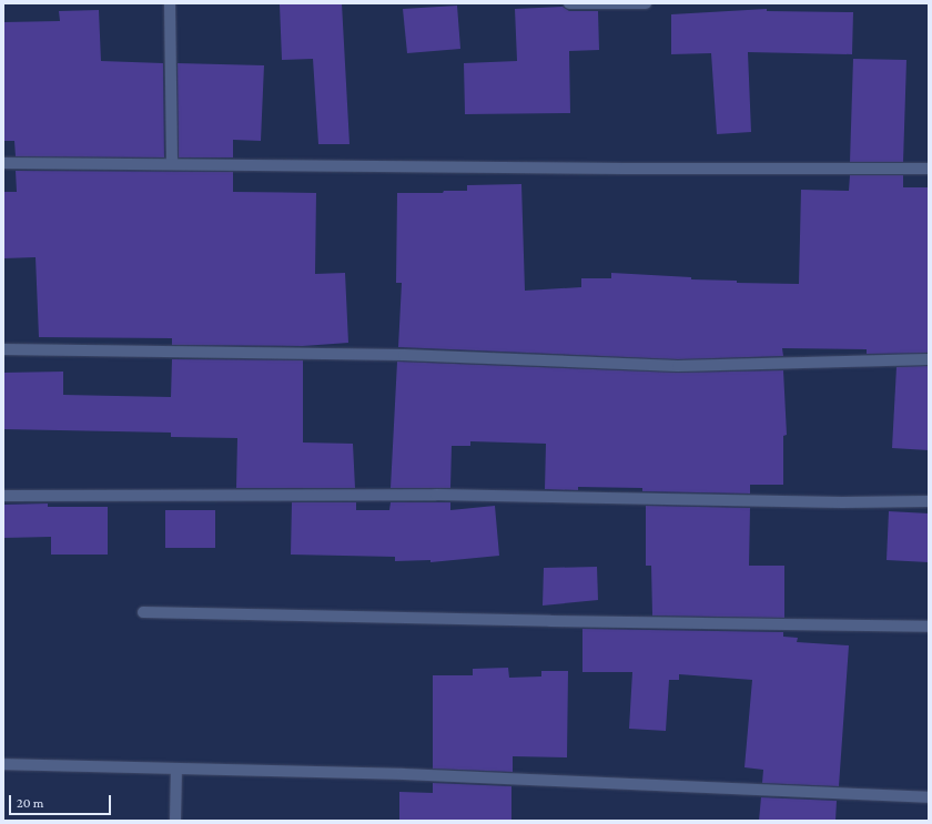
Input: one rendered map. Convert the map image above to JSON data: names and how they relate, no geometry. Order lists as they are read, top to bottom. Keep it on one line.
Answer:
{"scale_bar":"20 m"}
